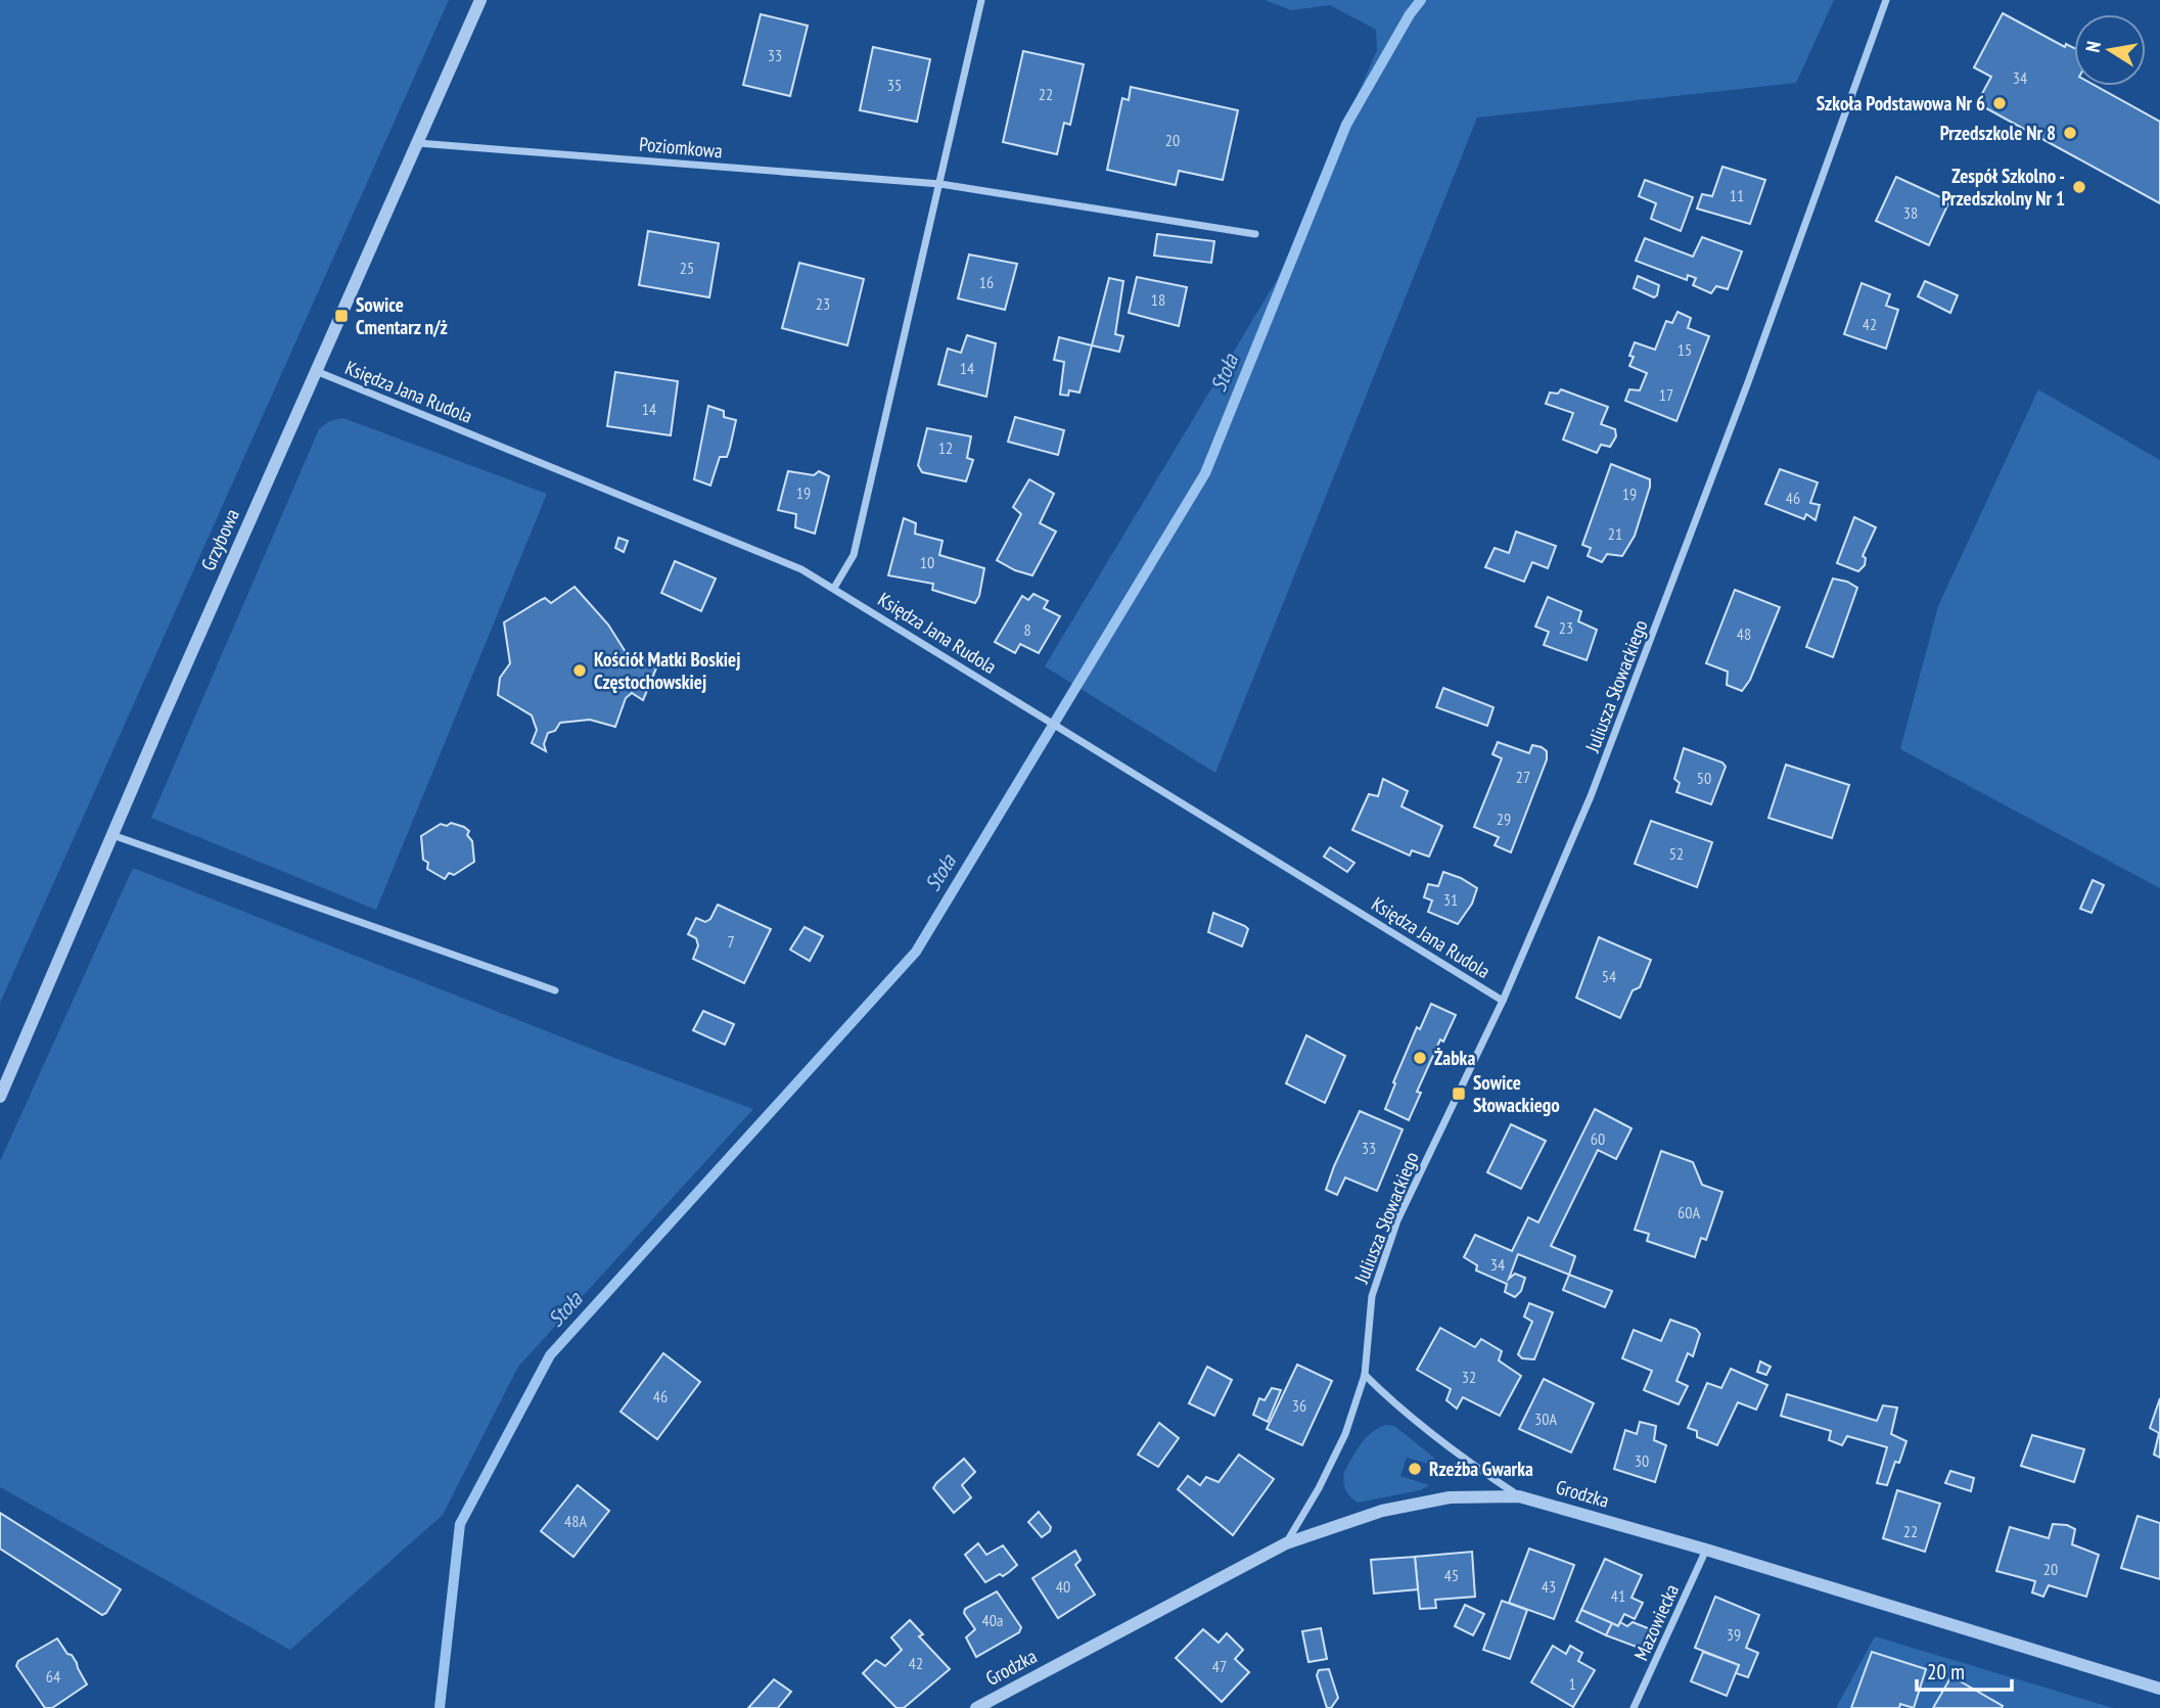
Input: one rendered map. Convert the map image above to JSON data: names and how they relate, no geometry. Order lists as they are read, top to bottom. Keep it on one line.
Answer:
{"streets":{"street":["Poziomkowa","Księdza Jana Rudola","Grzybowa","Juliusza Słowackiego","Grodzka","Mazowiecka"]},"crossings":[["Poziomkowa","Grzybowa"],["Księdza Jana Rudola","Grzybowa"],["Księdza Jana Rudola","Juliusza Słowackiego"],["Juliusza Słowackiego","Grodzka"],["Grodzka","Mazowiecka"]],"water":["Stoła"],"places":{"other":["Szkoła Podstawowa Nr 6","Przedszkole Nr 8","Zespół Szkolno - Przedszkolny Nr 1","Kościół Matki Boskiej Częstochowskiej","Żabka","Rzeźba Gwarka"],"transit":["Sowice Cmentarz n/ż","Sowice Słowackiego"]},"house_numbers":["33","34","35","22","20","11","38","25","16","18","23","42","15","14","17","14","12","19","19","46","21","10","23","8","48","27","50","29","52","31","7","54","60","33","60A","34","32","46","36","30A","30","48A","22","20","45","40","43","41","40a","39","42","47","64","1"],"scale_bar":"20 m","north":"left"}
